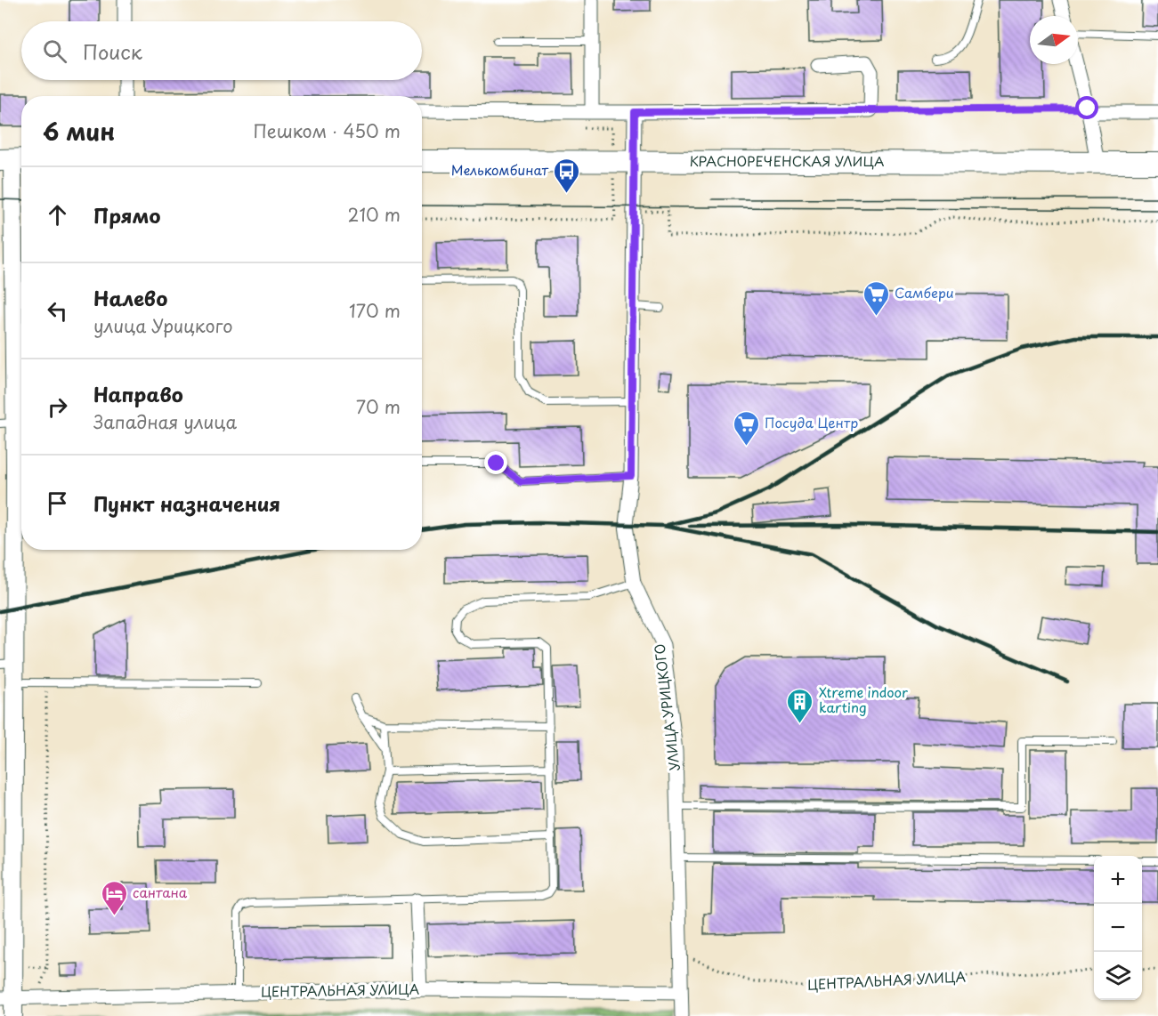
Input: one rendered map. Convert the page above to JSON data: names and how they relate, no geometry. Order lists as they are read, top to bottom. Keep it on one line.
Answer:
{"streets":{"main road":["КРАСНОРЕЧЕНСКАЯ УЛИЦА"],"street":["УЛИЦА УРИЦКОГО","ЦЕНТРАЛЬНАЯ УЛИЦА"]},"crossings":[["КРАСНОРЕЧЕНСКАЯ УЛИЦА","УЛИЦА УРИЦКОГО"],["УЛИЦА УРИЦКОГО","ЦЕНТРАЛЬНАЯ УЛИЦА"]],"places":{"bus stop":["Мелькомбинат"],"supermarket":["Самбери","Посуда Центр"],"building":["Xtreme indoor karting"],"hotel":["сантана"]},"north":"right","page":{"search":"Поиск","heading":["6 мин","Пешком · 450 m"],"list":[["Прямо","210 m"],["Налево","улица Урицкого","170 m"],["Направо","Западная улица","70 m"],"Пункт назначения"],"map_buttons":["+","−"]}}
